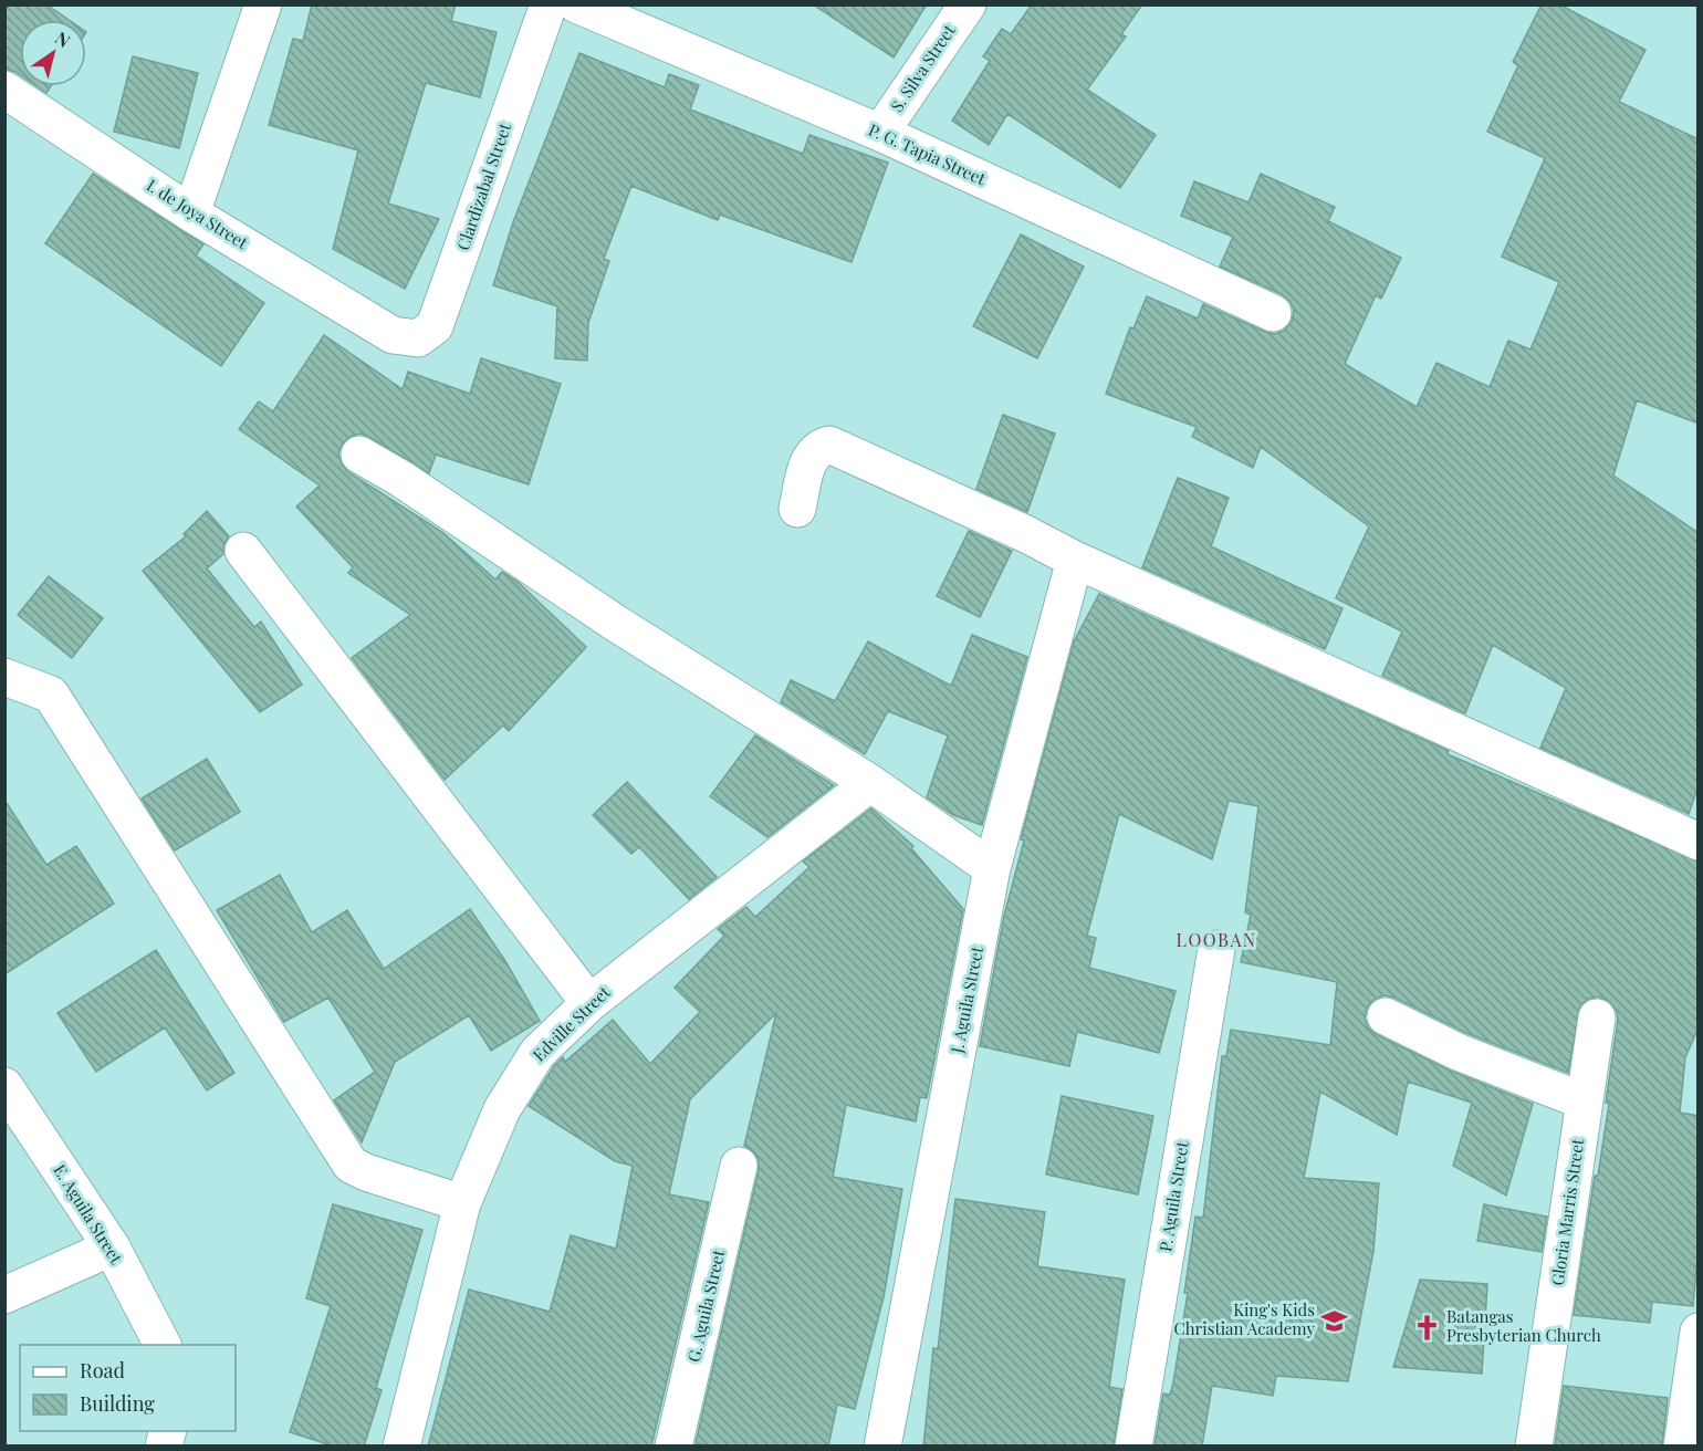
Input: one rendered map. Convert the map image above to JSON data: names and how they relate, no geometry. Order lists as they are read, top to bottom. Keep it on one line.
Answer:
{"streets":{"street":["S. Silva Street","P. G. Tapia Street","Clardizabal Street","I. de Joya Street","J. Aguila Street","Edville Street","P. Aguila Street","Gloria Marris Street","E. Aguila Street","G. Aguila Street"]},"crossings":[["S. Silva Street","P. G. Tapia Street"],["Clardizabal Street","I. de Joya Street"]],"districts":["LOOBAN"],"places":{"school or university":["King's Kids Christian Academy"],"church":["Batangas Presbyterian Church"]},"legend":["Road","Building"],"north":"top right"}
